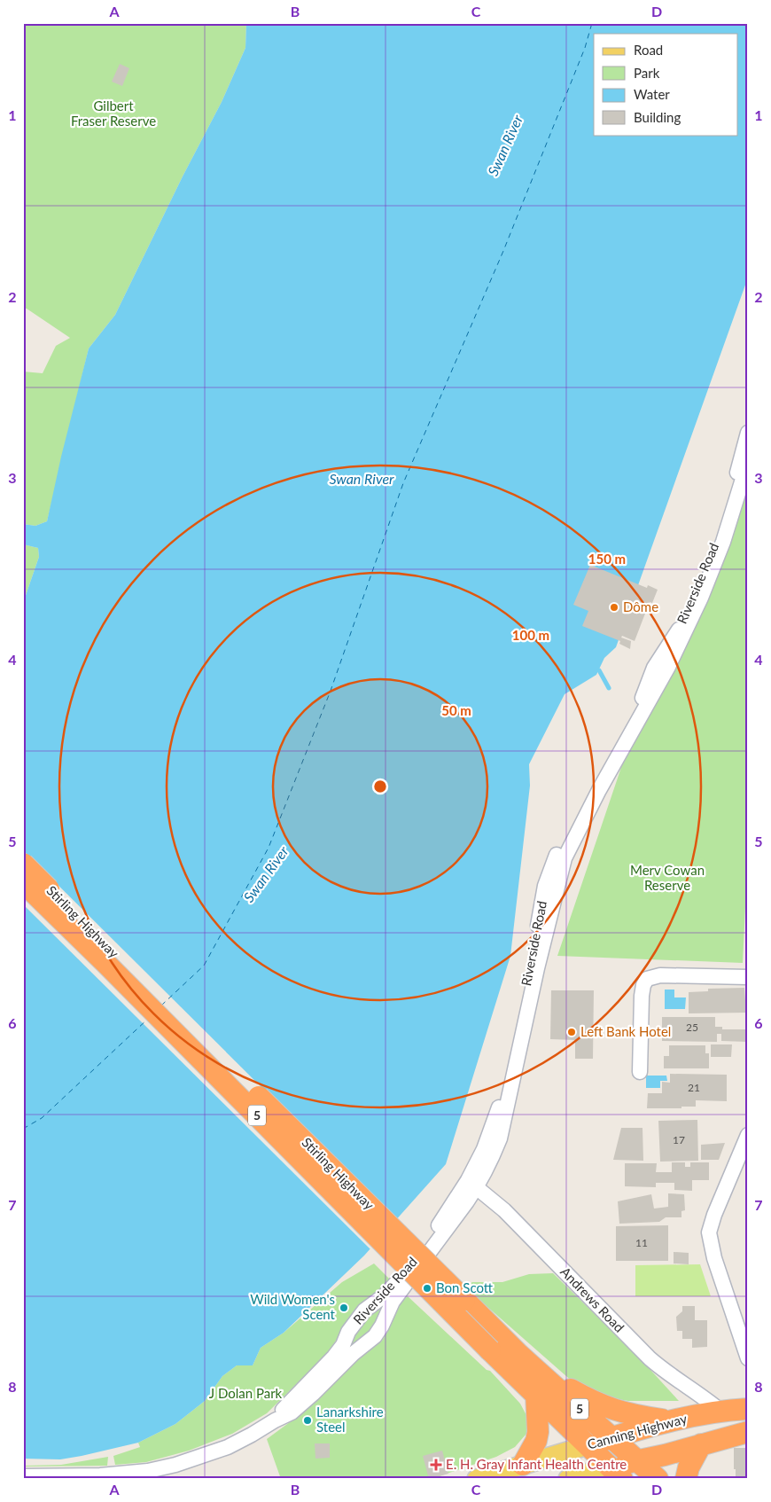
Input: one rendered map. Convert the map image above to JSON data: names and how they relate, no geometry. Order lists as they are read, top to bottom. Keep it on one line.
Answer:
{"streets":{"highway":["Stirling Highway","5","Canning Highway"],"street":["Riverside Road","Andrews Road"]},"crossings":[["Riverside Road","Andrews Road"],["Stirling Highway","Canning Highway"],["Andrews Road","Canning Highway"]],"water":["Swan River"],"parks":["Gilbert Fraser Reserve","Merv Cowan Reserve","J Dolan Park"],"places":{"other":["Dôme","Left Bank Hotel","Bon Scott","Wild Women's Scent","Lanarkshire Steel"],"health":["E. H. Gray Infant Health Centre"]},"house_numbers":["25","21","17","11"],"legend":["Road","Park","Water","Building"],"grid":{"columns":["A","B","C","D"],"rows":["1","2","3","4","5","6","7","8"]},"rings":["150 m","100 m","50 m"]}
